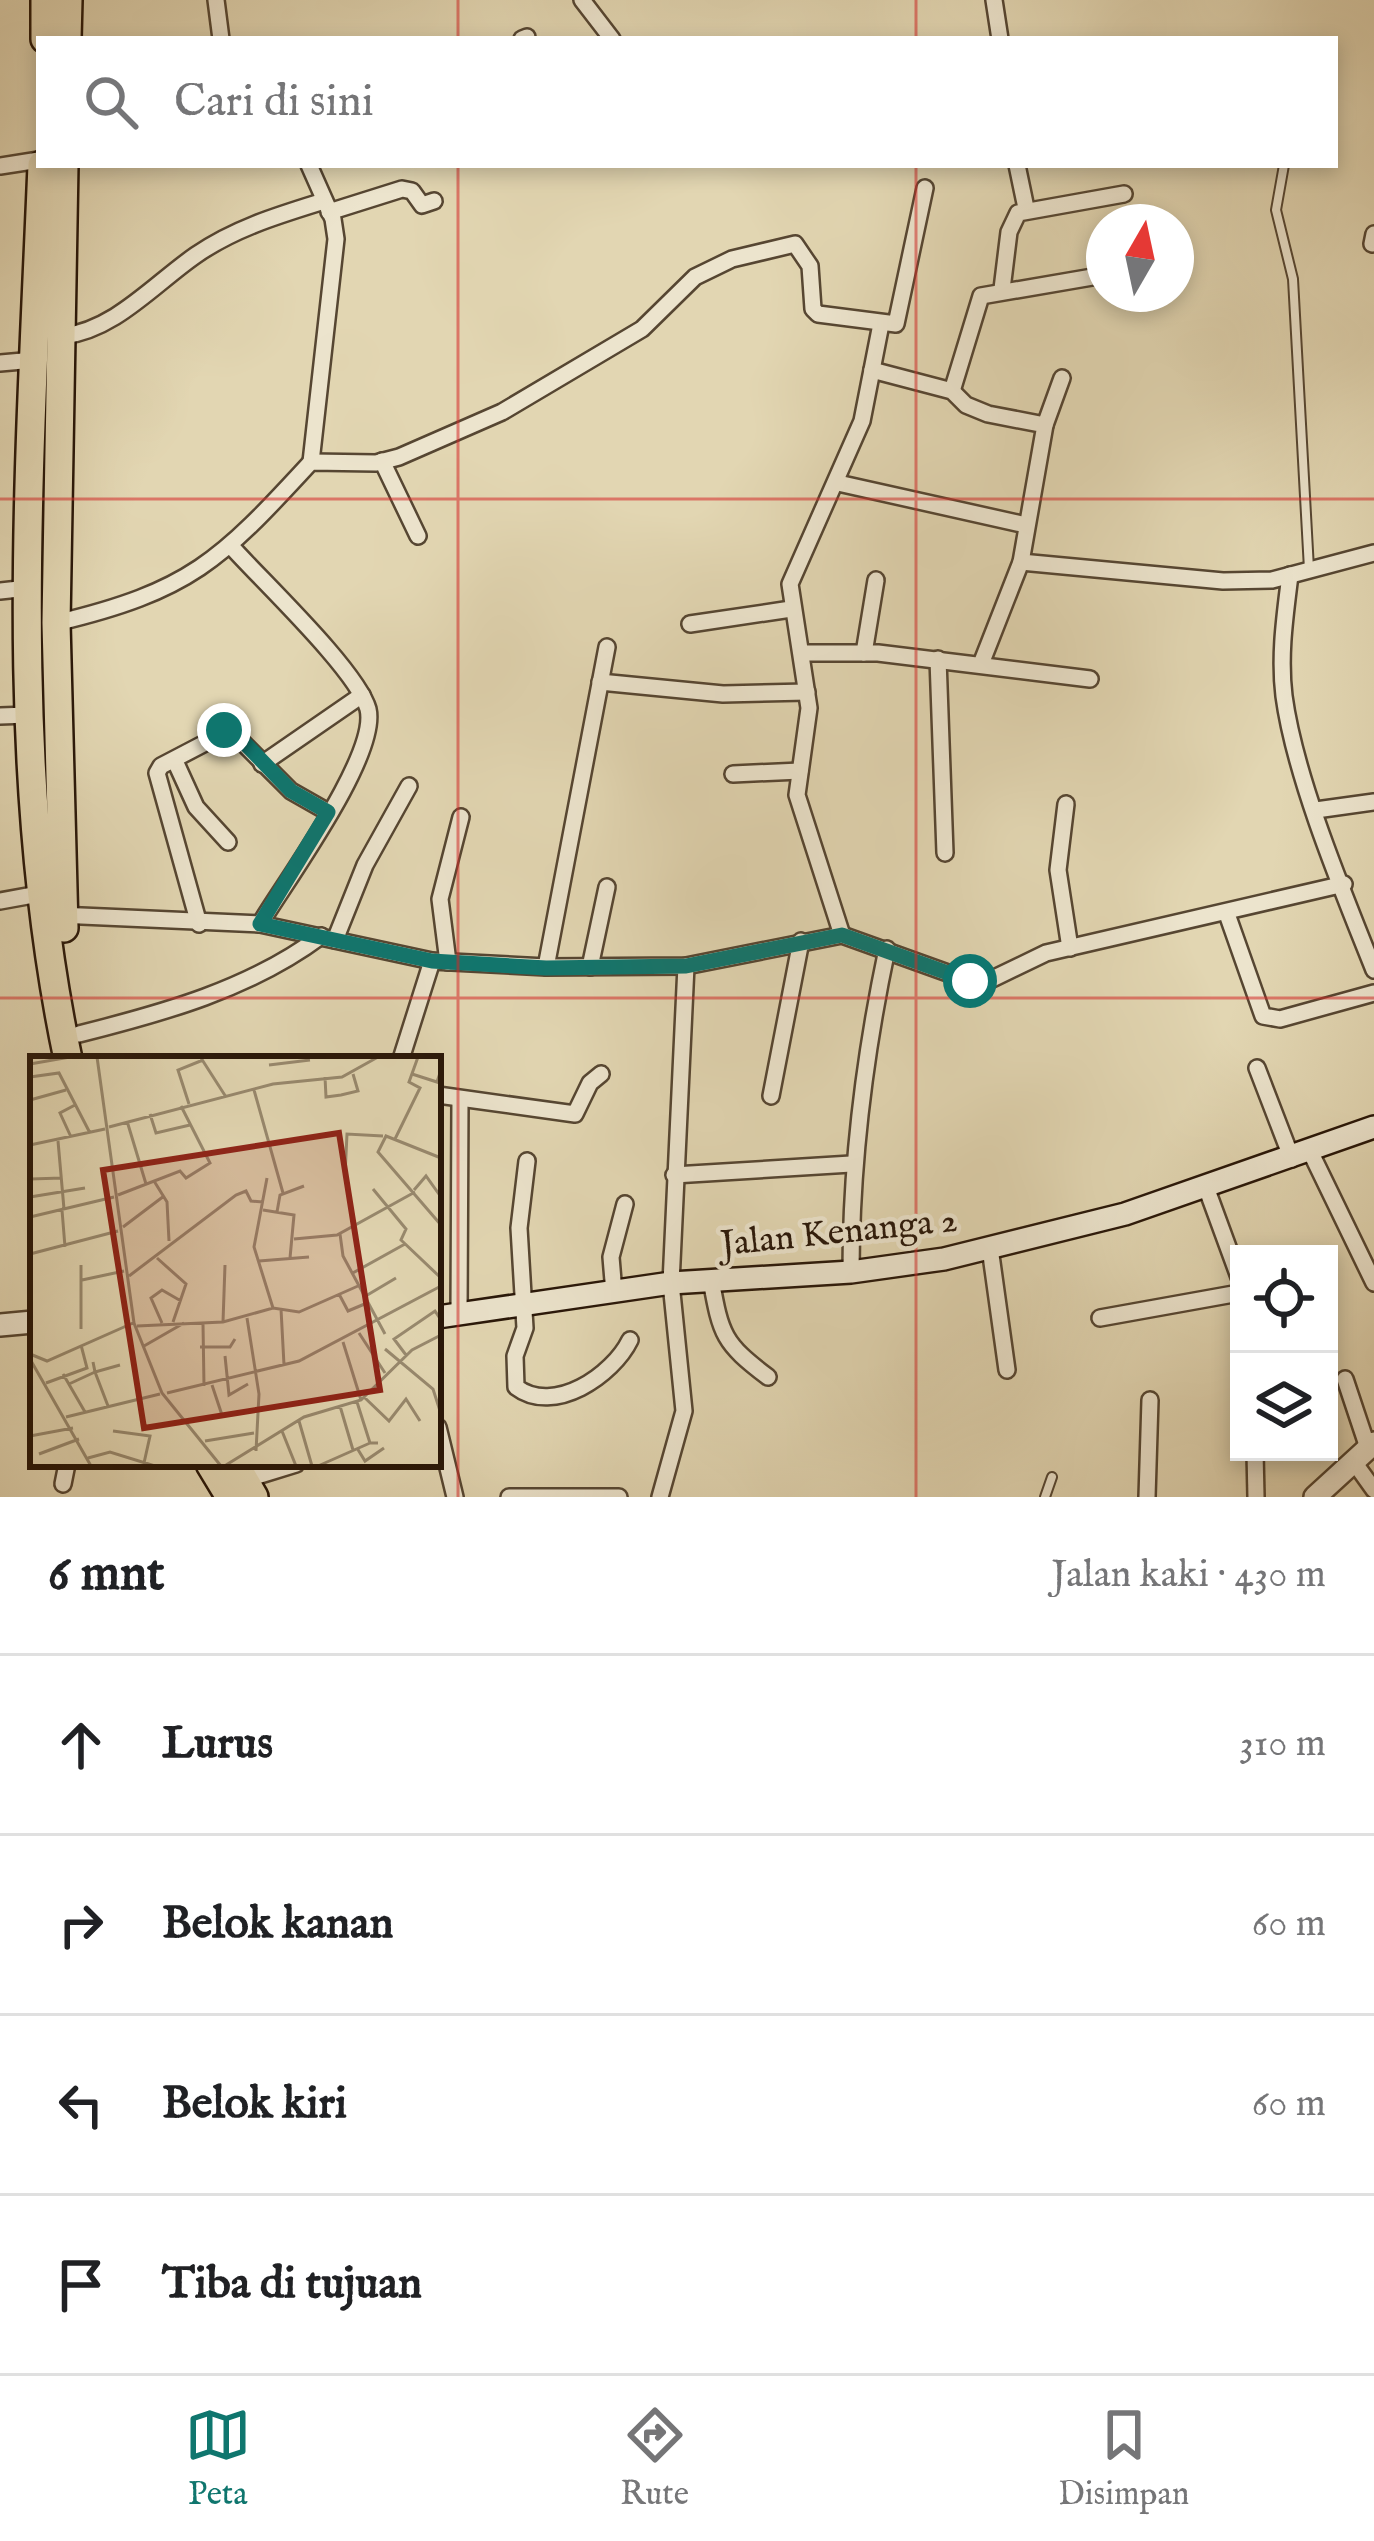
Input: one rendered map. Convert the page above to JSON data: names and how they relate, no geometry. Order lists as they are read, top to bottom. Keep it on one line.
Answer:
{"streets":{"main road":["Jalan Kenanga 2"]},"north":"top","page":{"search":"Cari di sini","heading":["6 mnt","Jalan kaki · 430 m"],"list":[["Lurus","310 m"],["Belok kanan","60 m"],["Belok kiri","60 m"],"Tiba di tujuan"],"nav":["Peta","Rute","Disimpan"]}}
